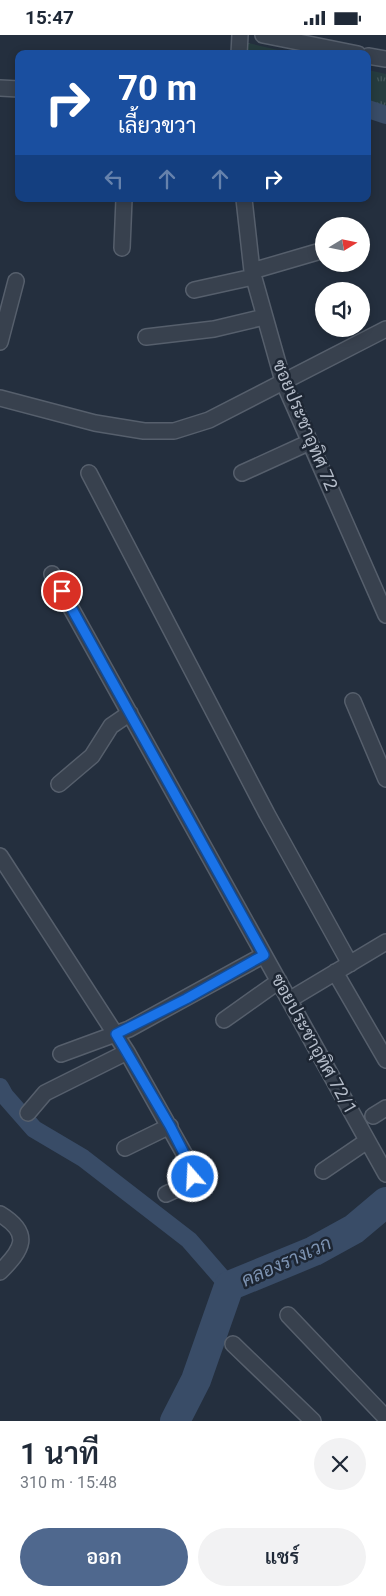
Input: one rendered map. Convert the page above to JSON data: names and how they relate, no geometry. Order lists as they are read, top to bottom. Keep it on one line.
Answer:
{"streets":{"street":["ซอยประชาอุทิศ 72","ซอยประชาอุทิศ 72/1"]},"water":["คลองรางเวก"],"north":"right","page":{"status":"15:47","turn":["70 m","เลี้ยวขวา"],"heading":["1 นาที","310 m · 15:48"],"buttons":["ออก","แชร์"]}}
